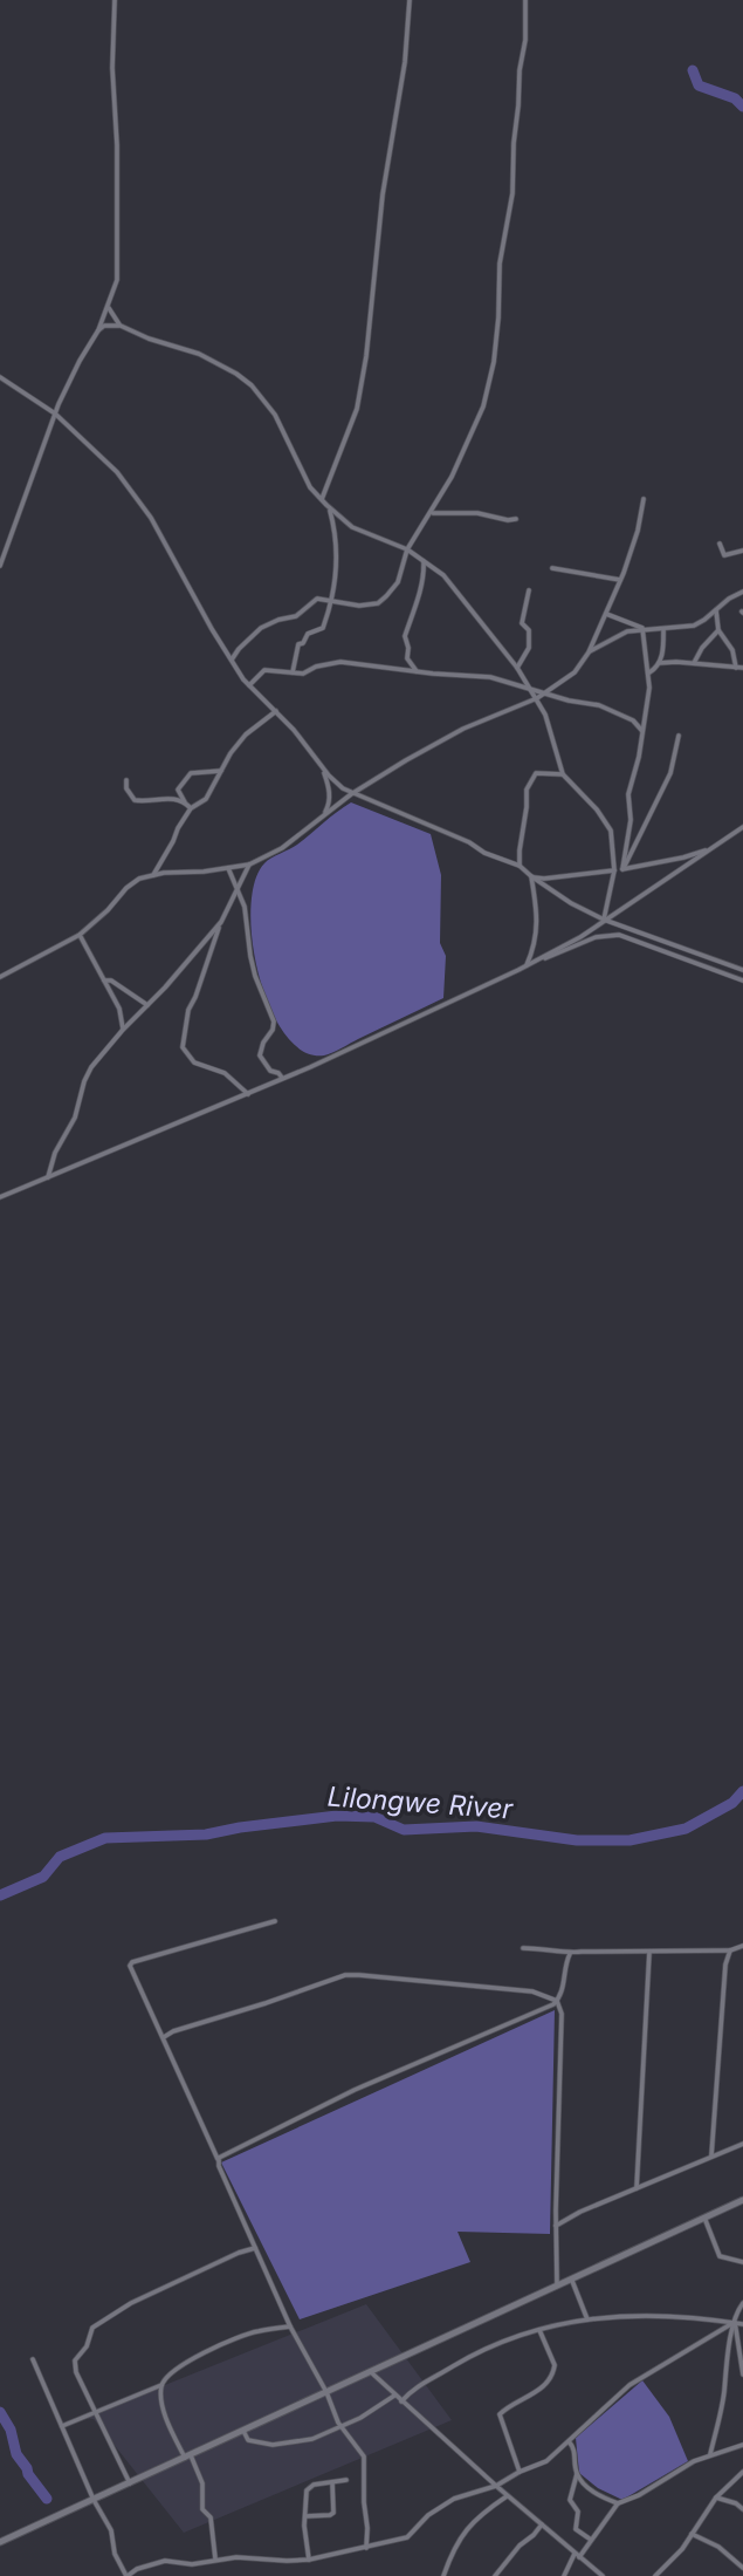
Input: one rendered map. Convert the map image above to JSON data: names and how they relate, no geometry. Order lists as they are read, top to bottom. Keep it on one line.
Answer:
{"water":["Lilongwe River"]}
